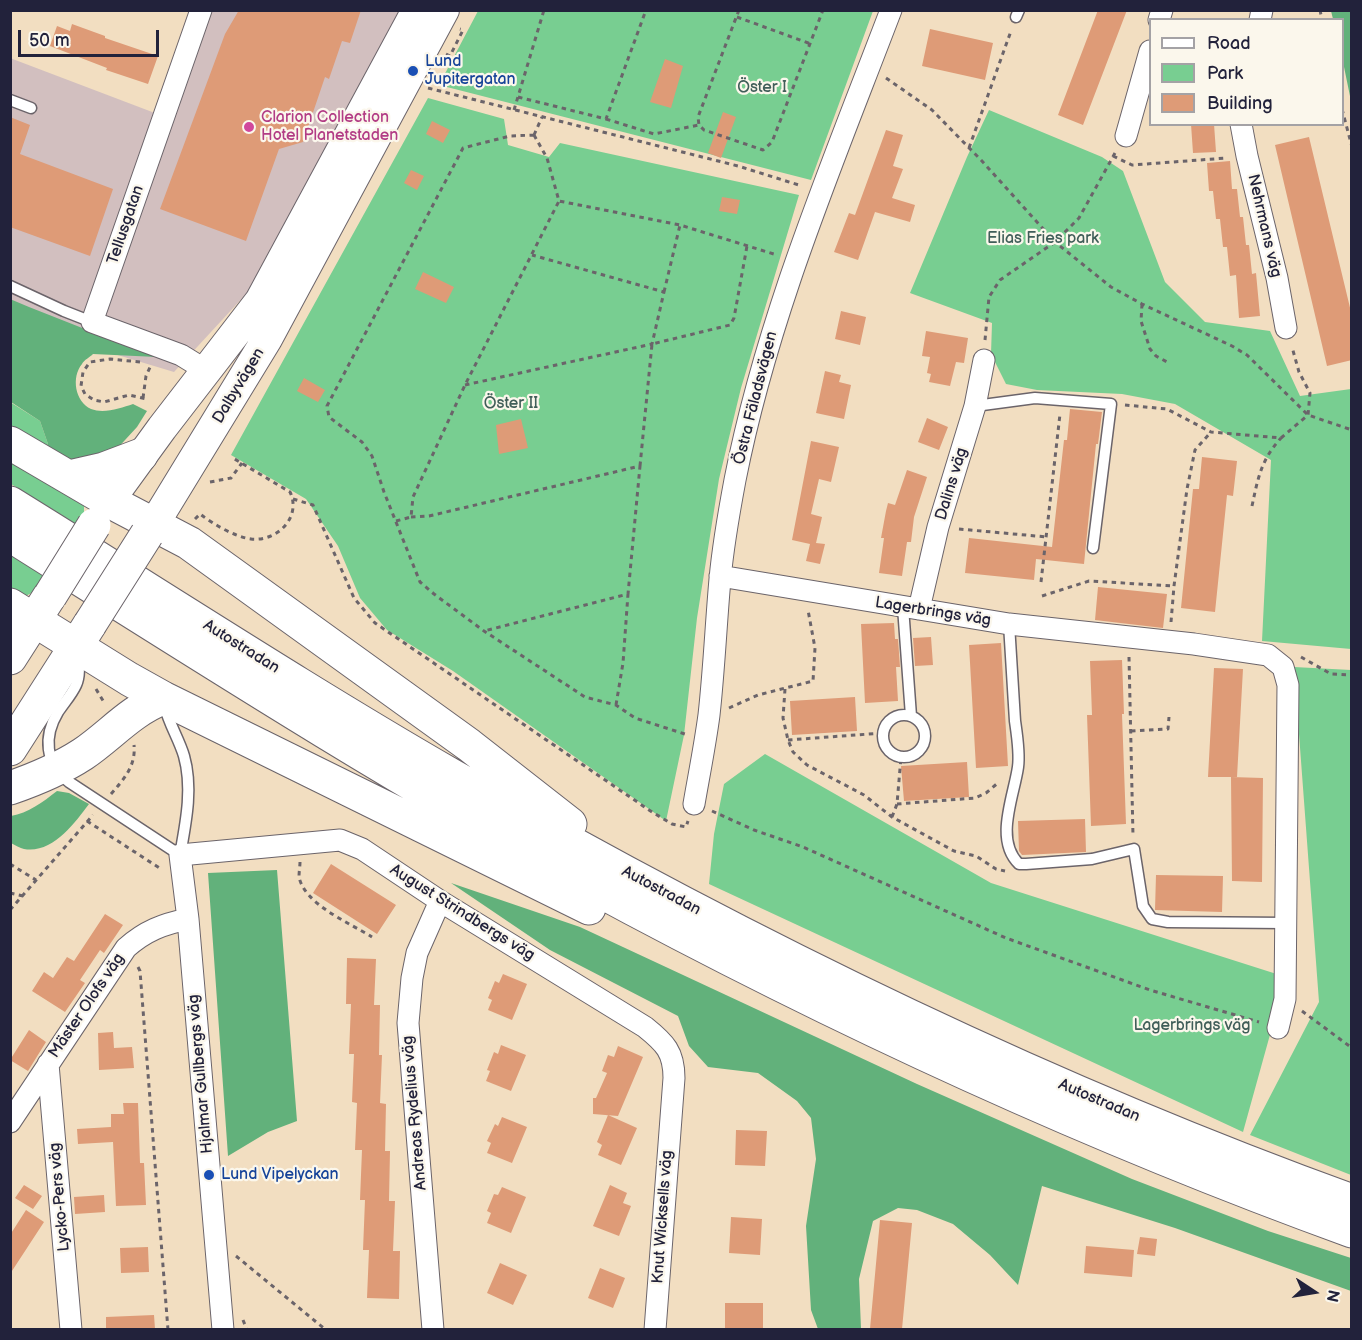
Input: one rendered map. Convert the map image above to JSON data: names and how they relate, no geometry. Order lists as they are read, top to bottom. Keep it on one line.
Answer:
{"streets":{"main road":["Dalbyvägen","Autostradan"],"street":["Tellusgatan","Nehrmans väg","Östra Fäladsvägen","Dalins väg","Lagerbrings väg","August Strindbergs väg","Mäster Olofs väg","Hjalmar Gullbergs väg","Andreas Rydelius väg","Lycko-Pers väg","Knut Wicksells väg"]},"crossings":[["Östra Fäladsvägen","Lagerbrings väg"],["Dalins väg","Lagerbrings väg"],["August Strindbergs väg","Hjalmar Gullbergs väg"],["August Strindbergs väg","Andreas Rydelius väg"],["August Strindbergs väg","Knut Wicksells väg"],["Mäster Olofs väg","Hjalmar Gullbergs väg"],["Mäster Olofs väg","Lycko-Pers väg"]],"parks":["Öster I","Elias Fries park","Öster II","Lagerbrings väg"],"places":["Lund Jupitergatan","Clarion Collection Hotel Planetstaden","Lund Vipelyckan"],"legend":["Road","Park","Building"],"scale_bar":"50 m","north":"right"}
